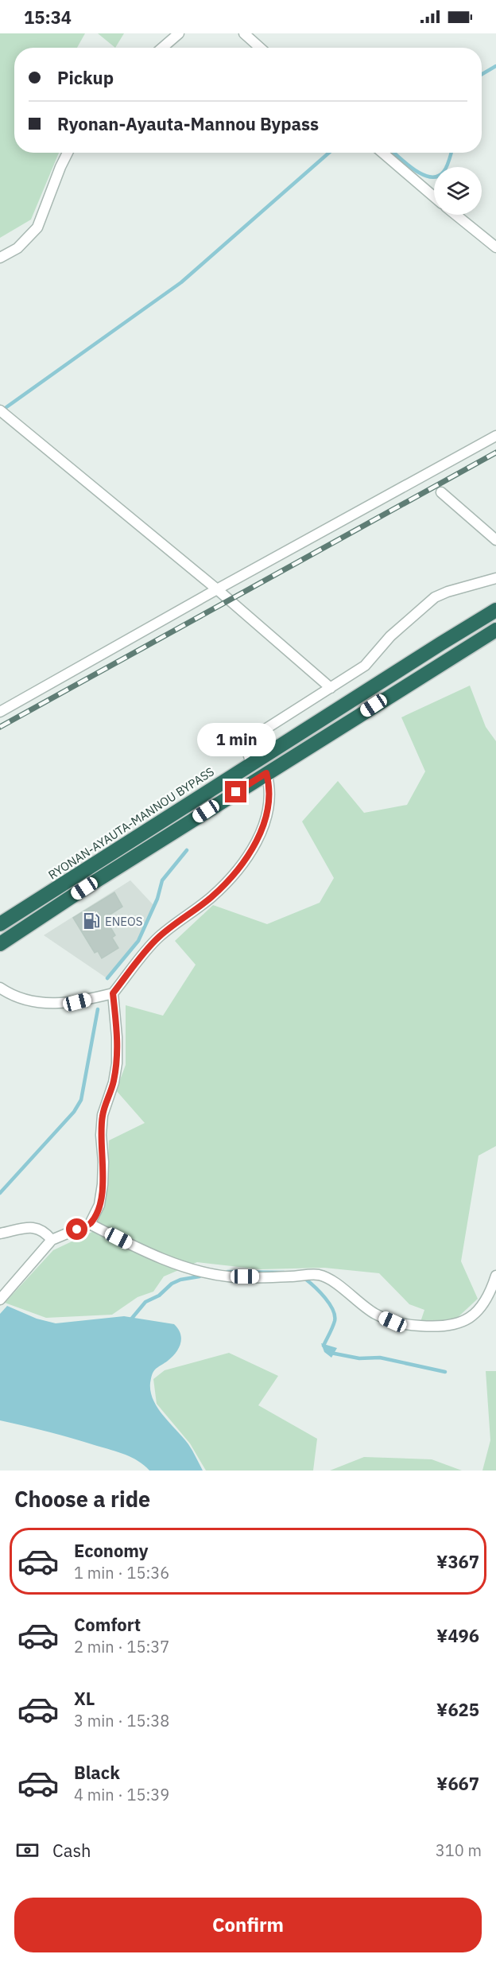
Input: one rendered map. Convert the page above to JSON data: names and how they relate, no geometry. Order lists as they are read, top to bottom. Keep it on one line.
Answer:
{"streets":{"highway":["RYONAN-AYAUTA-MANNOU BYPASS"]},"places":{"fuel station":["ENEOS"]},"page":{"status":"15:34","banner":["Pickup","Ryonan-Ayauta-Mannou Bypass"],"bubble":"1 min","heading":"Choose a ride","list":[{"name":"Economy","note":"1 min · 15:36","value":"¥367"},{"name":"Comfort","note":"2 min · 15:37","value":"¥496"},{"name":"XL","note":"3 min · 15:38","value":"¥625"},{"name":"Black","note":"4 min · 15:39","value":"¥667"}],"pay":["Cash","310 m"],"buttons":"Confirm"}}
